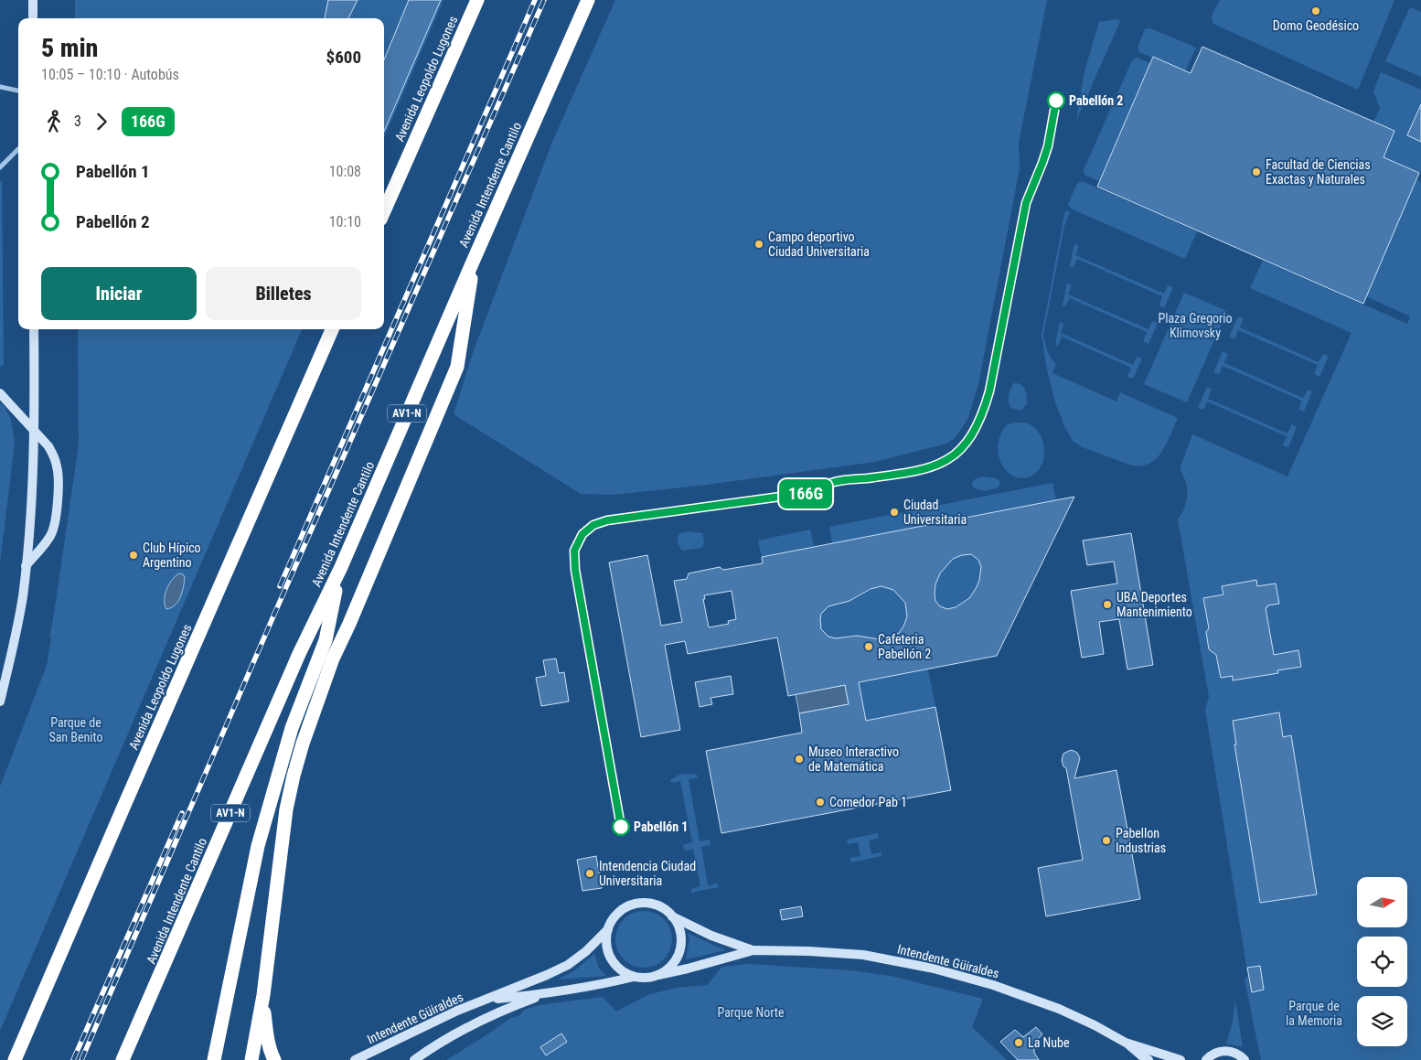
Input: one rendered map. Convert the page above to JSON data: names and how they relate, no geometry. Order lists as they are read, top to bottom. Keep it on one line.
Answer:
{"streets":{"highway":["Avenida Leopoldo Lugones","Avenida Intendente Cantilo","AV1-N"],"main road":["Intendente Güiraldes"]},"parks":["Plaza Gregorio Klimovsky","Parque de San Benito","Parque de la Memoria","Parque Norte"],"places":["Domo Geodésico","Pabellón 2","Facultad de Ciencias Exactas y Naturales","Campo deportivo Ciudad Universitaria","Ciudad Universitaria","Club Hípico Argentino","UBA Deportes Mantenimiento","Cafeteria Pabellón 2","Museo Interactivo de Matemática","Comedor Pab 1","Pabellón 1","Pabellon Industrias","Intendencia Ciudad Universitaria","La Nube"],"lines":["bus line 166G"],"north":"right","page":{"on_map":"166G","heading":["5 min","10:05 – 10:10 · Autobús","$600"],"legs":["3","166G"],"list":[{"name":"Pabellón 1","value":"10:08"},{"name":"Pabellón 2","value":"10:10"}],"buttons":["Iniciar","Billetes"]}}
